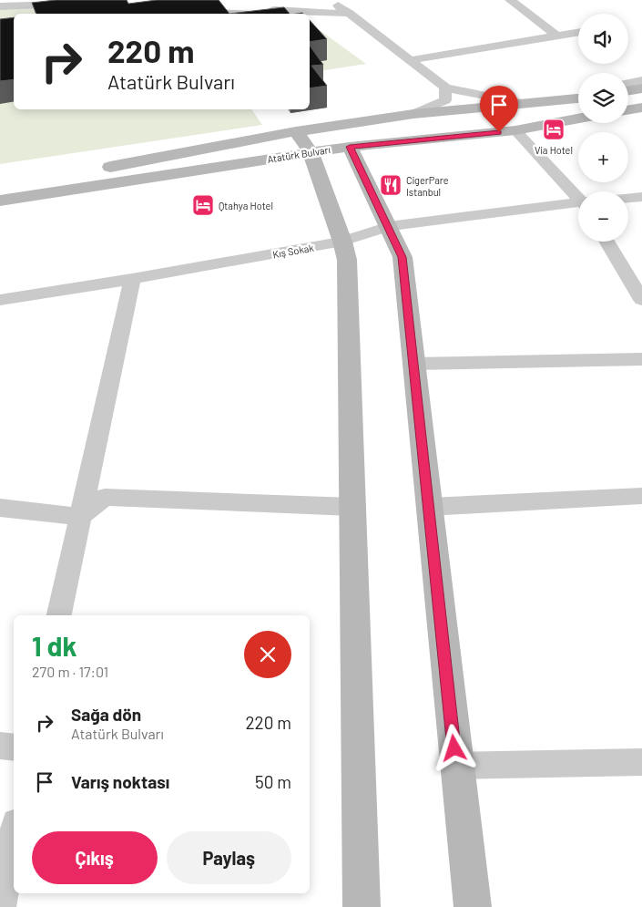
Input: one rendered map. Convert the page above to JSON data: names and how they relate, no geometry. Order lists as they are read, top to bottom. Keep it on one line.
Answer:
{"streets":{"street":["Atatürk Bulvarı","Kış Sokak"]},"places":{"hotel":["Via Hotel","Qtahya Hotel"],"restaurant":["CigerPare Istanbul"]},"page":{"map_buttons":["+","−"],"turn":["220 m","Atatürk Bulvarı"],"heading":["1 dk","270 m · 17:01"],"list":[{"name":"Sağa dön","note":"Atatürk Bulvarı","value":"220 m"},{"name":"Varış noktası","value":"50 m"}],"buttons":["Çıkış","Paylaş"]}}
